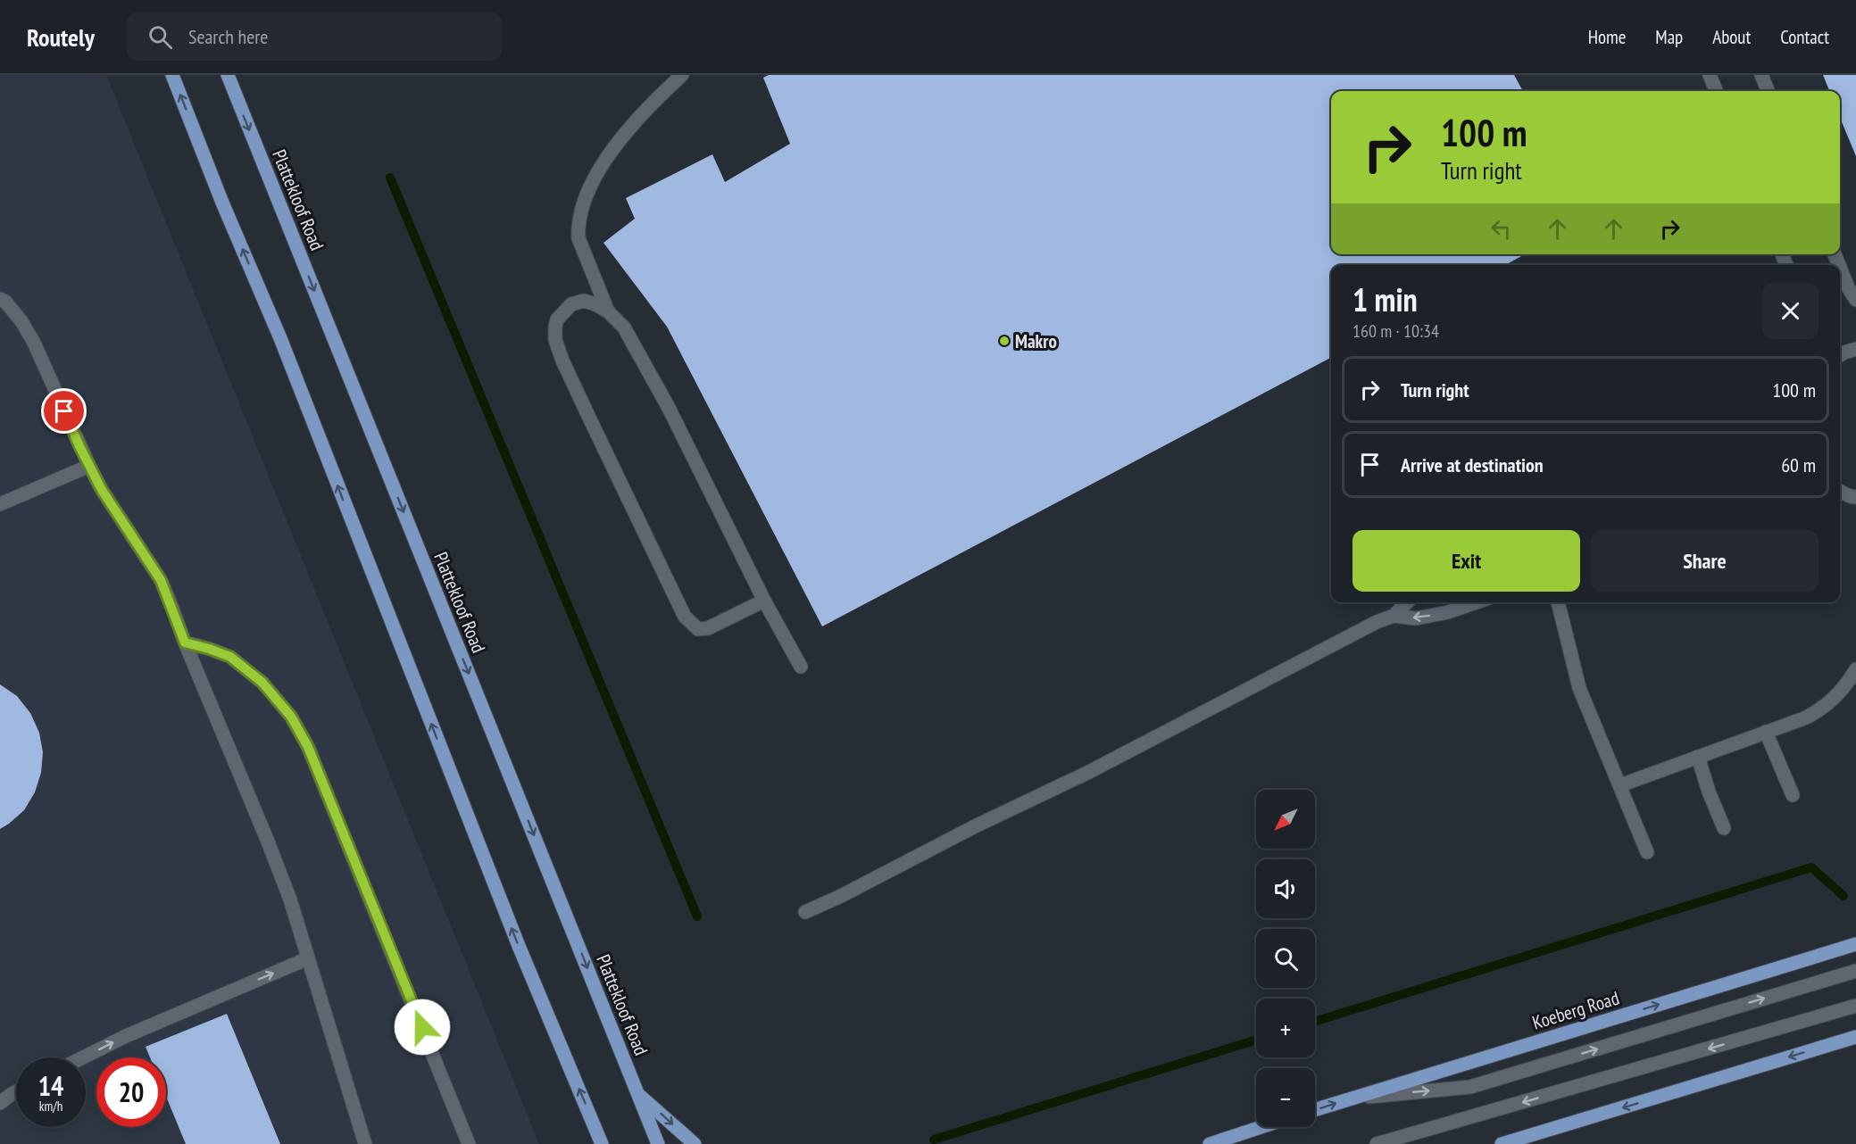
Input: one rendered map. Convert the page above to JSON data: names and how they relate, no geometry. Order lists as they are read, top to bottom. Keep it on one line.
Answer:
{"streets":{"main road":["Plattekloof Road","Koeberg Road"]},"places":["Makro"],"north":"bottom left","page":{"header":"Routely","search":"Search here","nav":["Home","Map","About","Contact"],"turn":["100 m","Turn right"],"heading":["1 min","160 m · 10:34"],"list":[{"name":"Turn right","value":"100 m"},{"name":"Arrive at destination","value":"60 m"}],"buttons":["Exit","Share"],"map_buttons":["+","−"],"speed":"14 km/h","limit":"20"}}
